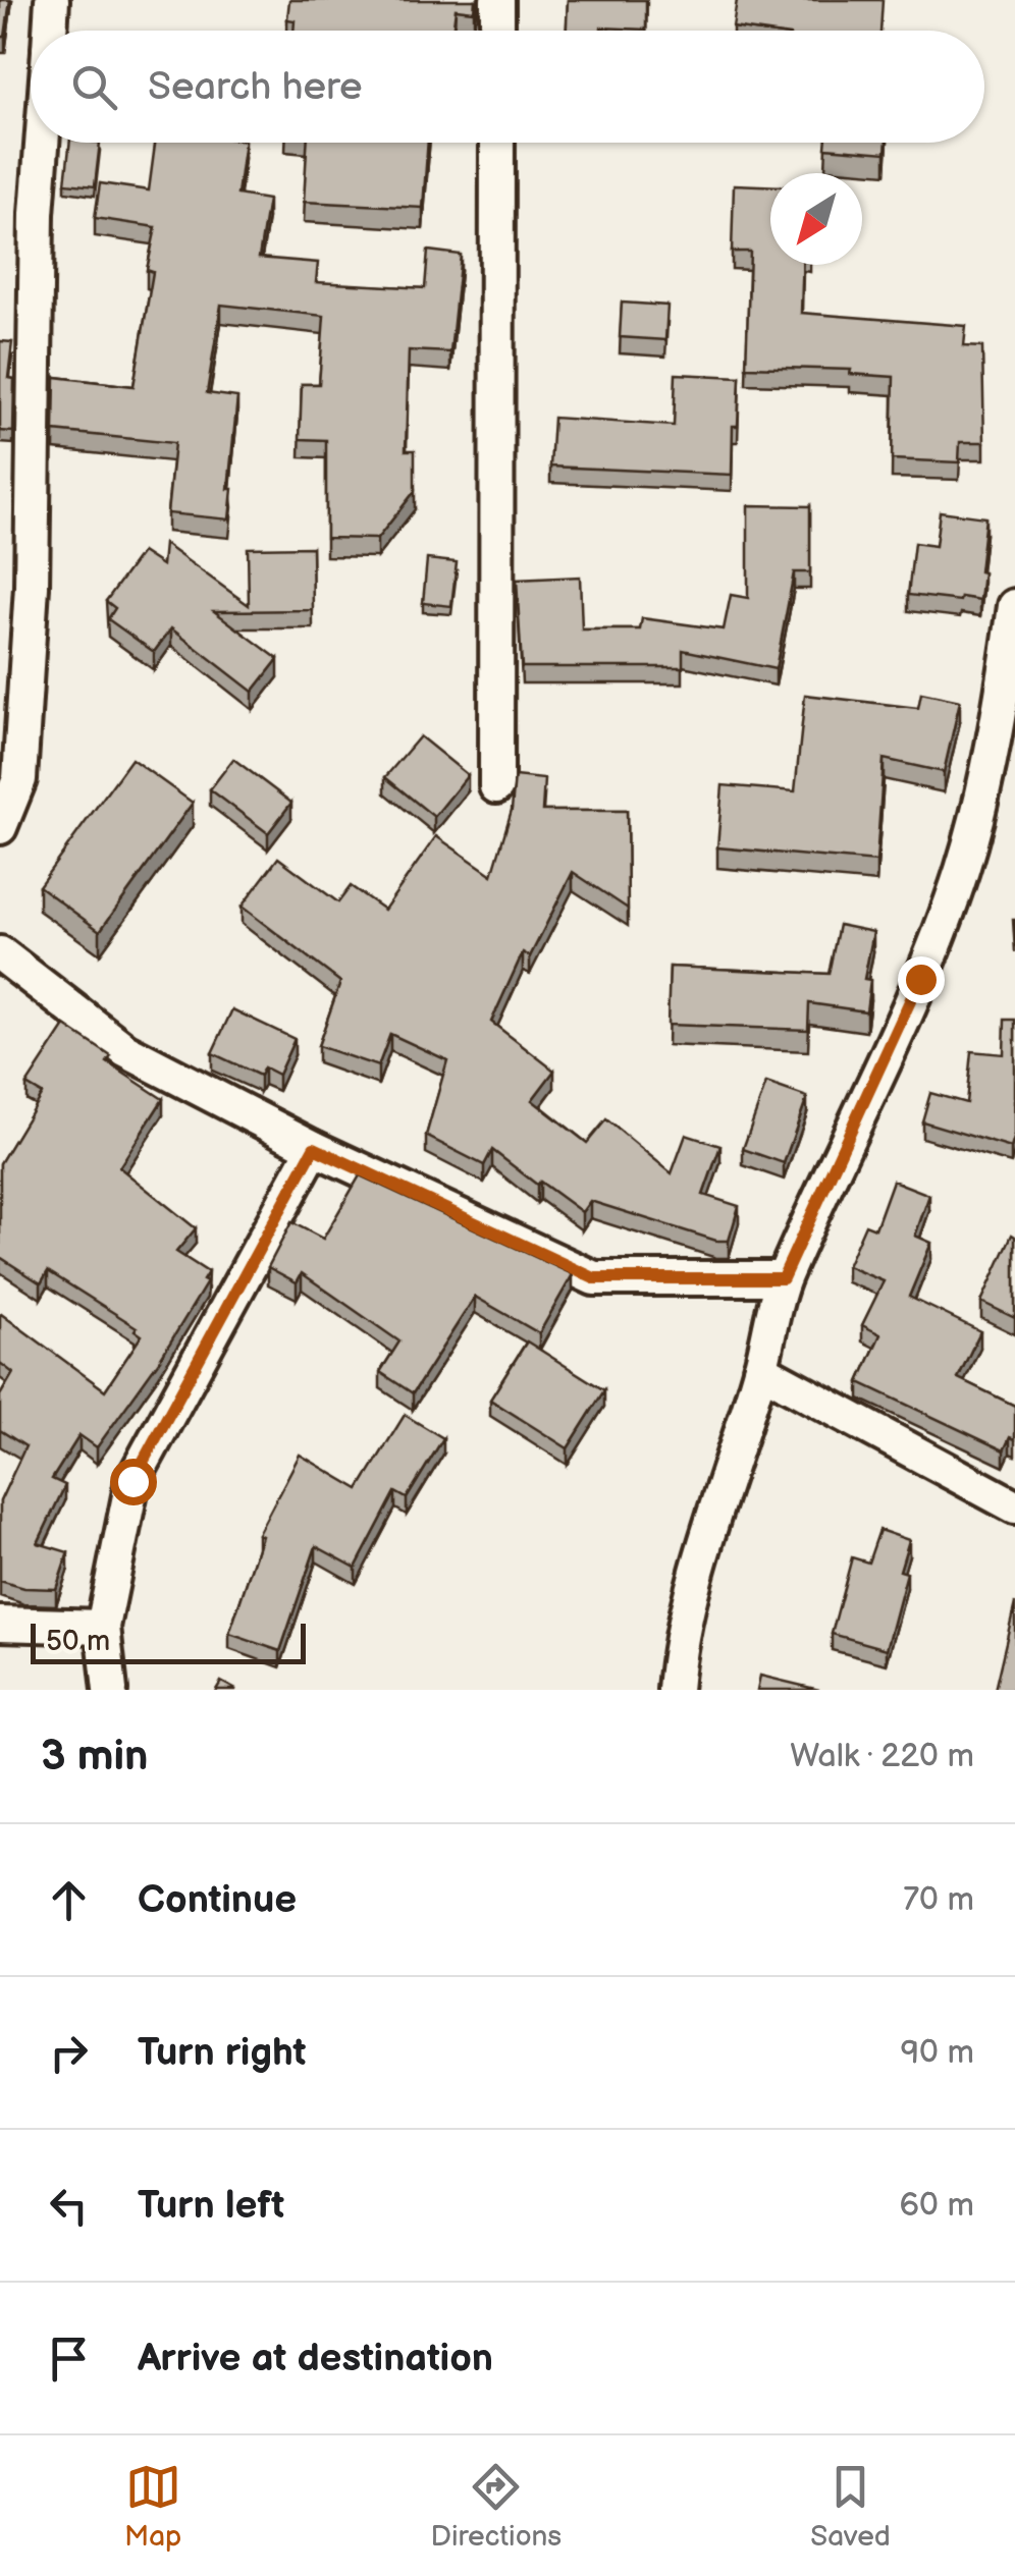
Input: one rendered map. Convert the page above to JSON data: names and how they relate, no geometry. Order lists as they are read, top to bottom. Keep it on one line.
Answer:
{"scale_bar":"50 m","north":"bottom left","page":{"search":"Search here","scale":"50 m","heading":["3 min","Walk · 220 m"],"list":[["Continue","70 m"],["Turn right","90 m"],["Turn left","60 m"],"Arrive at destination"],"nav":["Map","Directions","Saved"]}}
